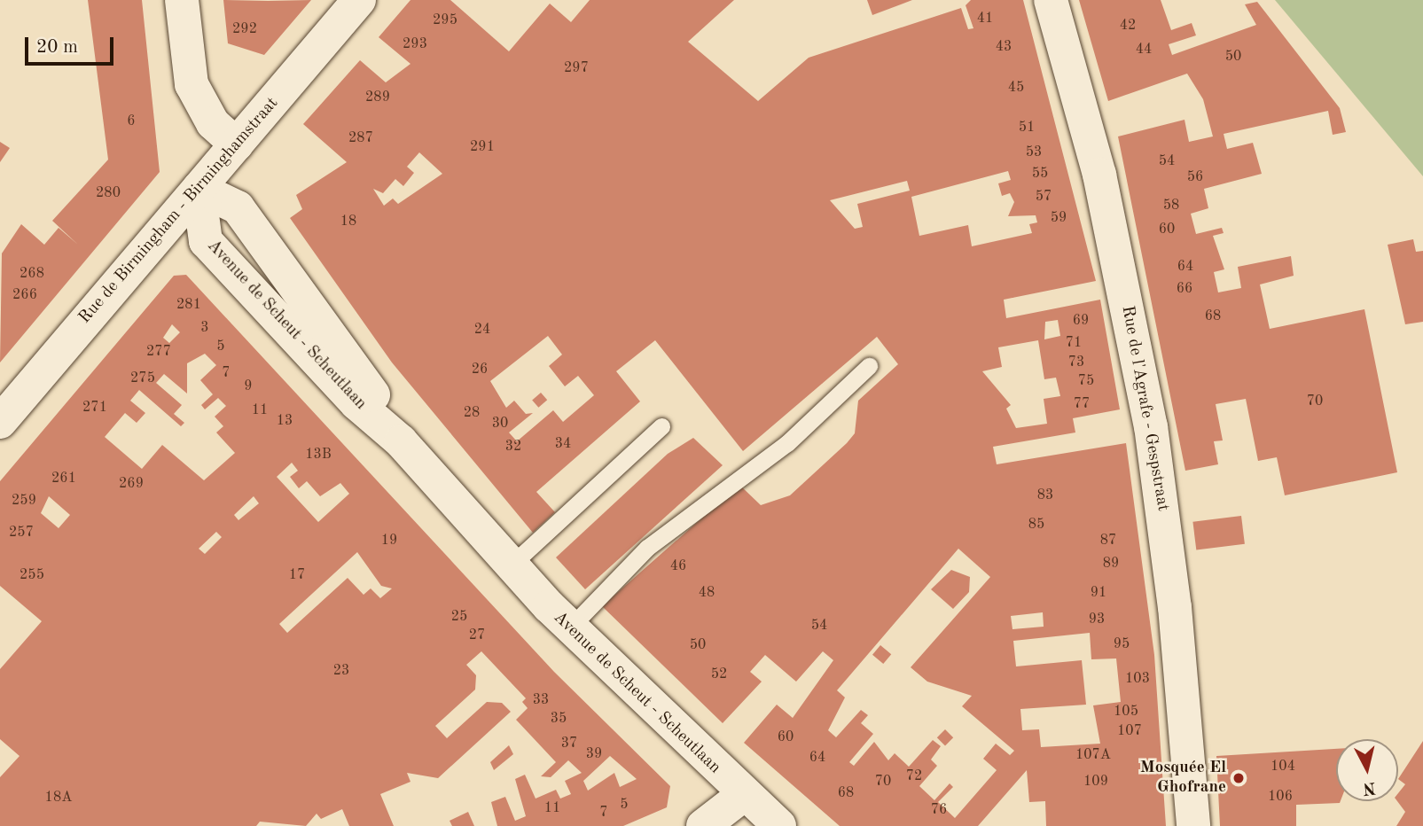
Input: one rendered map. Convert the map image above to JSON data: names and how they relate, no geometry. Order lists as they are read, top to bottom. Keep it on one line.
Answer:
{"streets":{"street":["Rue de Birmingham - Birminghamstraat","Avenue de Scheut - Scheutlaan","Rue de l'Agrafe - Gespstraat"]},"crossings":[["Rue de Birmingham - Birminghamstraat","Avenue de Scheut - Scheutlaan"]],"places":["Mosquée El Ghofrane"],"house_numbers":["41","295","42","292","293","43","44","50","297","45","289","6","51","287","291","53","54","55","56","280","57","58","59","18","60","64","268","66","266","281","68","69","3","24","71","5","277","73","26","7","275","75","9","70","77","271","11","28","13","30","34","32","13B","261","269","83","259","85","257","19","87","89","46","255","17","48","91","25","93","54","27","95","50","23","52","103","33","105","35","107","60","37","39","107A","64","104","72","70","109","68","106","18A","5","11","76","7"],"scale_bar":"20 m","north":"bottom"}
